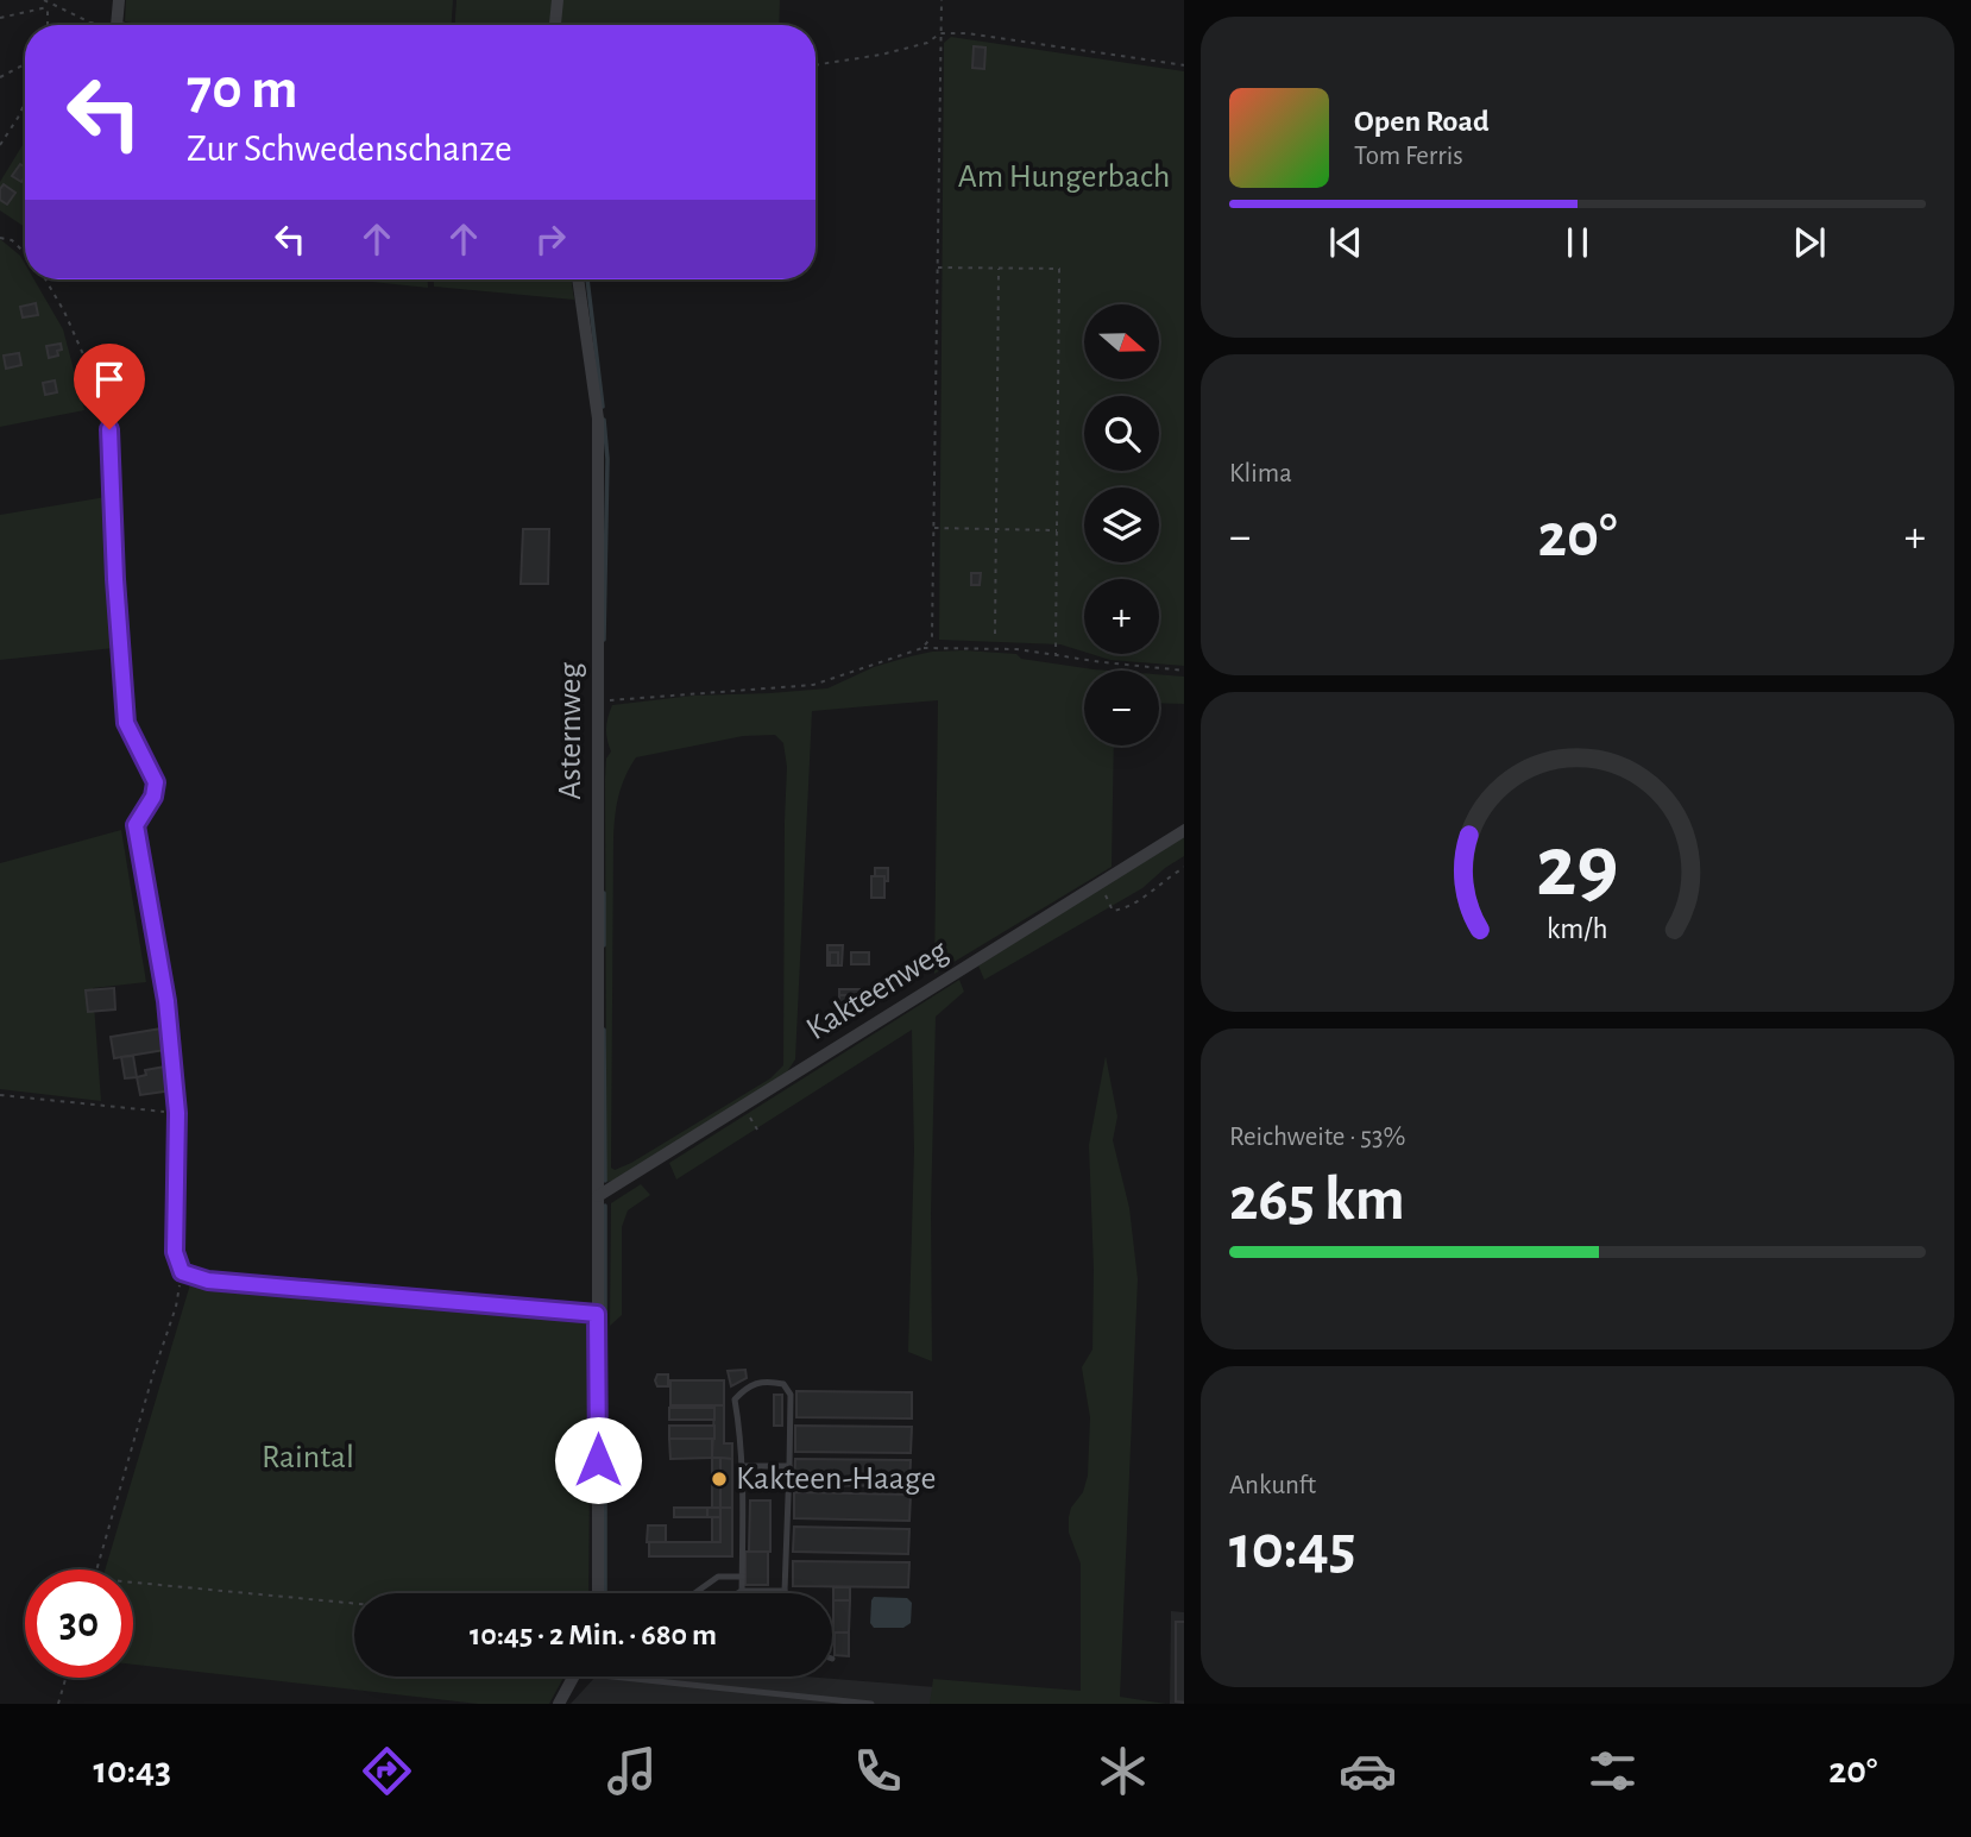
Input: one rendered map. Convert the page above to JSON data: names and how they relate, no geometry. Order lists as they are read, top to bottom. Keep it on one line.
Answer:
{"streets":{"street":["Asternweg","Kakteenweg"]},"crossings":[["Asternweg","Kakteenweg"]],"parks":["Am Hungerbach","Raintal"],"places":["Kakteen-Haage"],"north":"right","page":{"turn":["70 m","Zur Schwedenschanze"],"song":["Open Road","Tom Ferris"],"map_buttons":["+","−"],"tile":["Klima",["Reichweite · 53%","265 km"],["Ankunft","10:45"]],"heat":["−","20°","+"],"limit":"30","trip":"10:45 · 2 Min. · 680 m","tabs":["10:43","20°"],"gauge":["29","km/h"]}}
